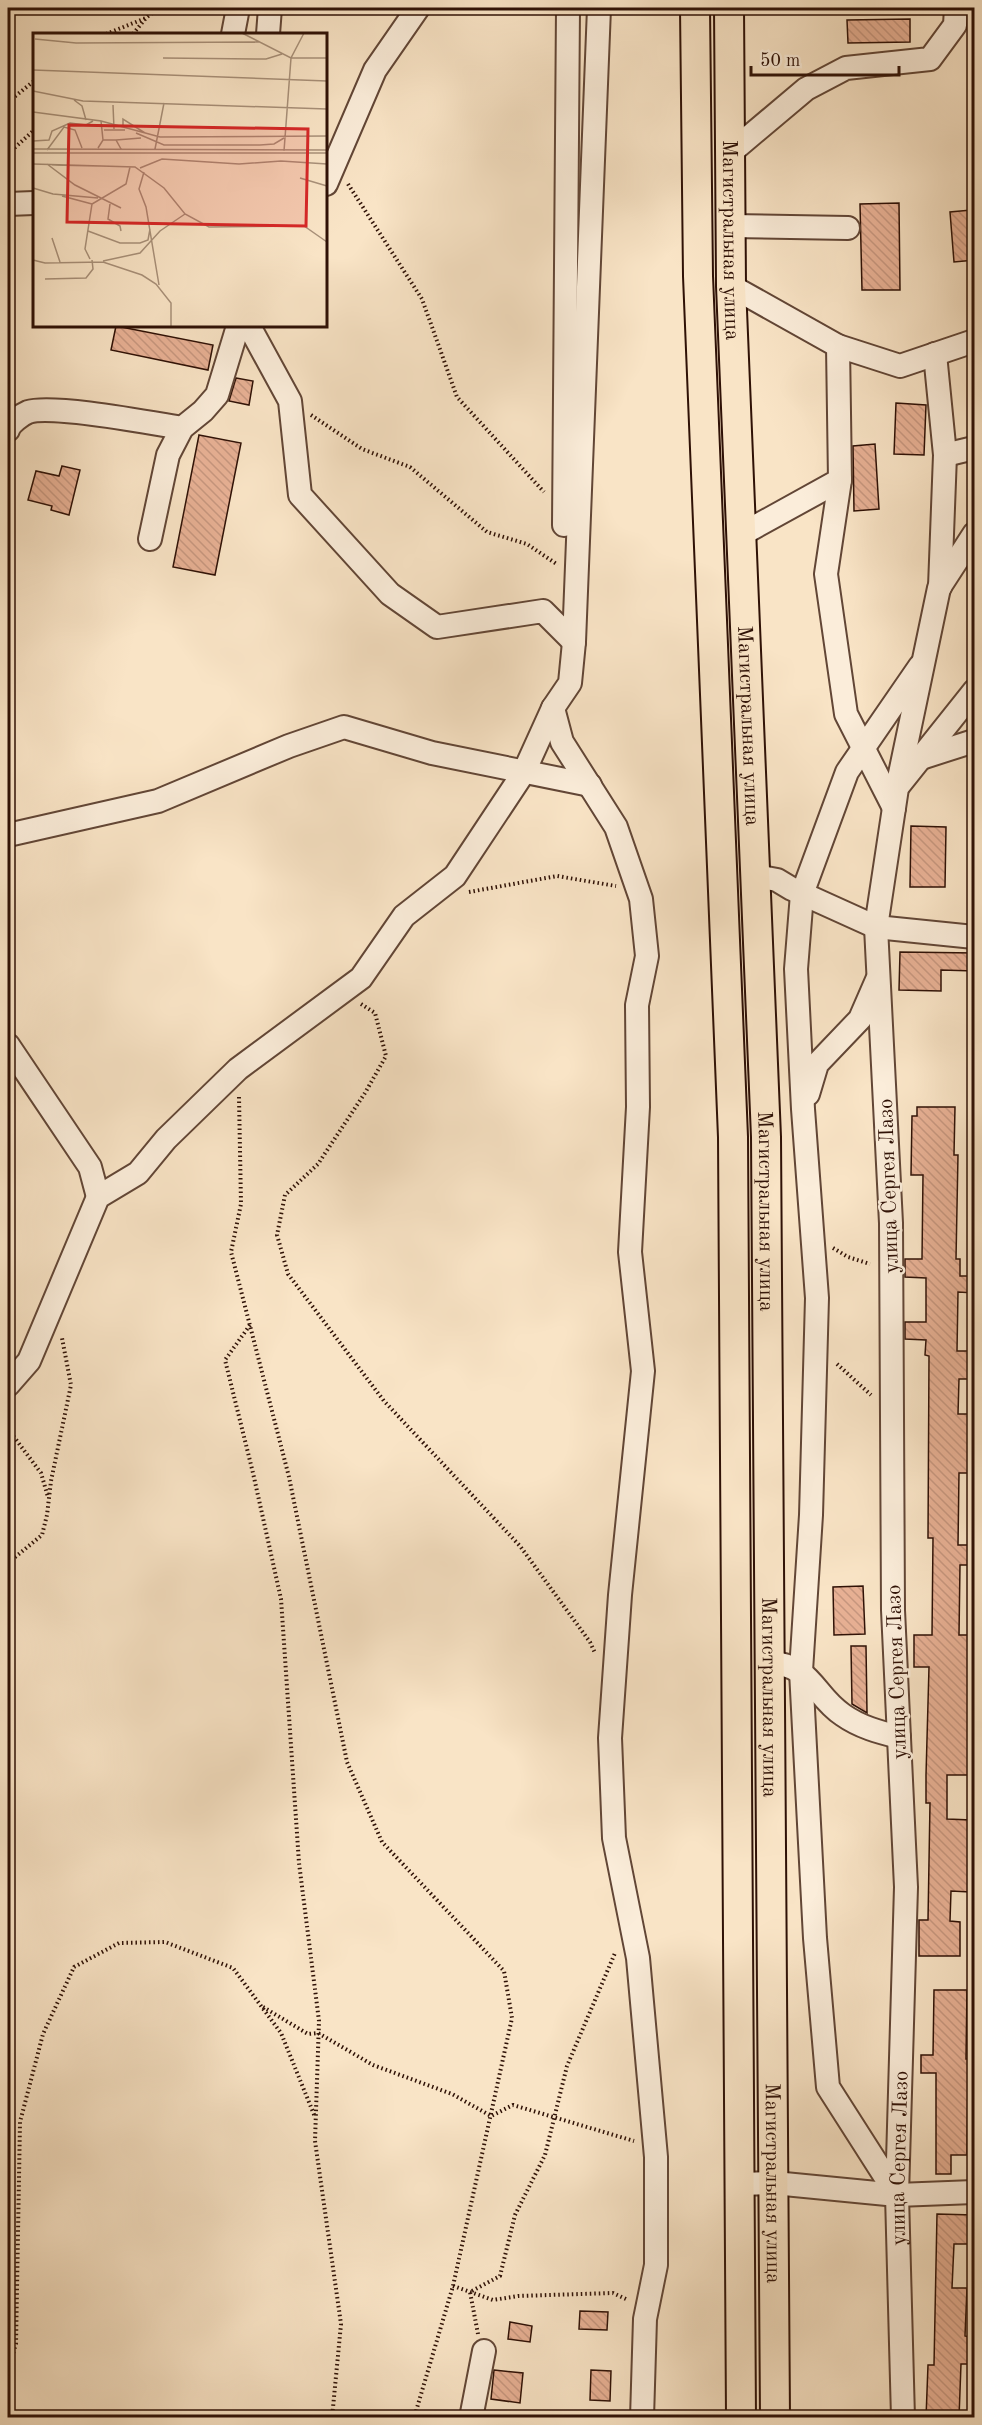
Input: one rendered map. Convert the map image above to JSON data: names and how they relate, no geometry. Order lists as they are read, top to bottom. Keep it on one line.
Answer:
{"streets":{"main road":["Магистральная улица"],"street":["улица Сергея Лазо"]},"scale_bar":"50 m"}
